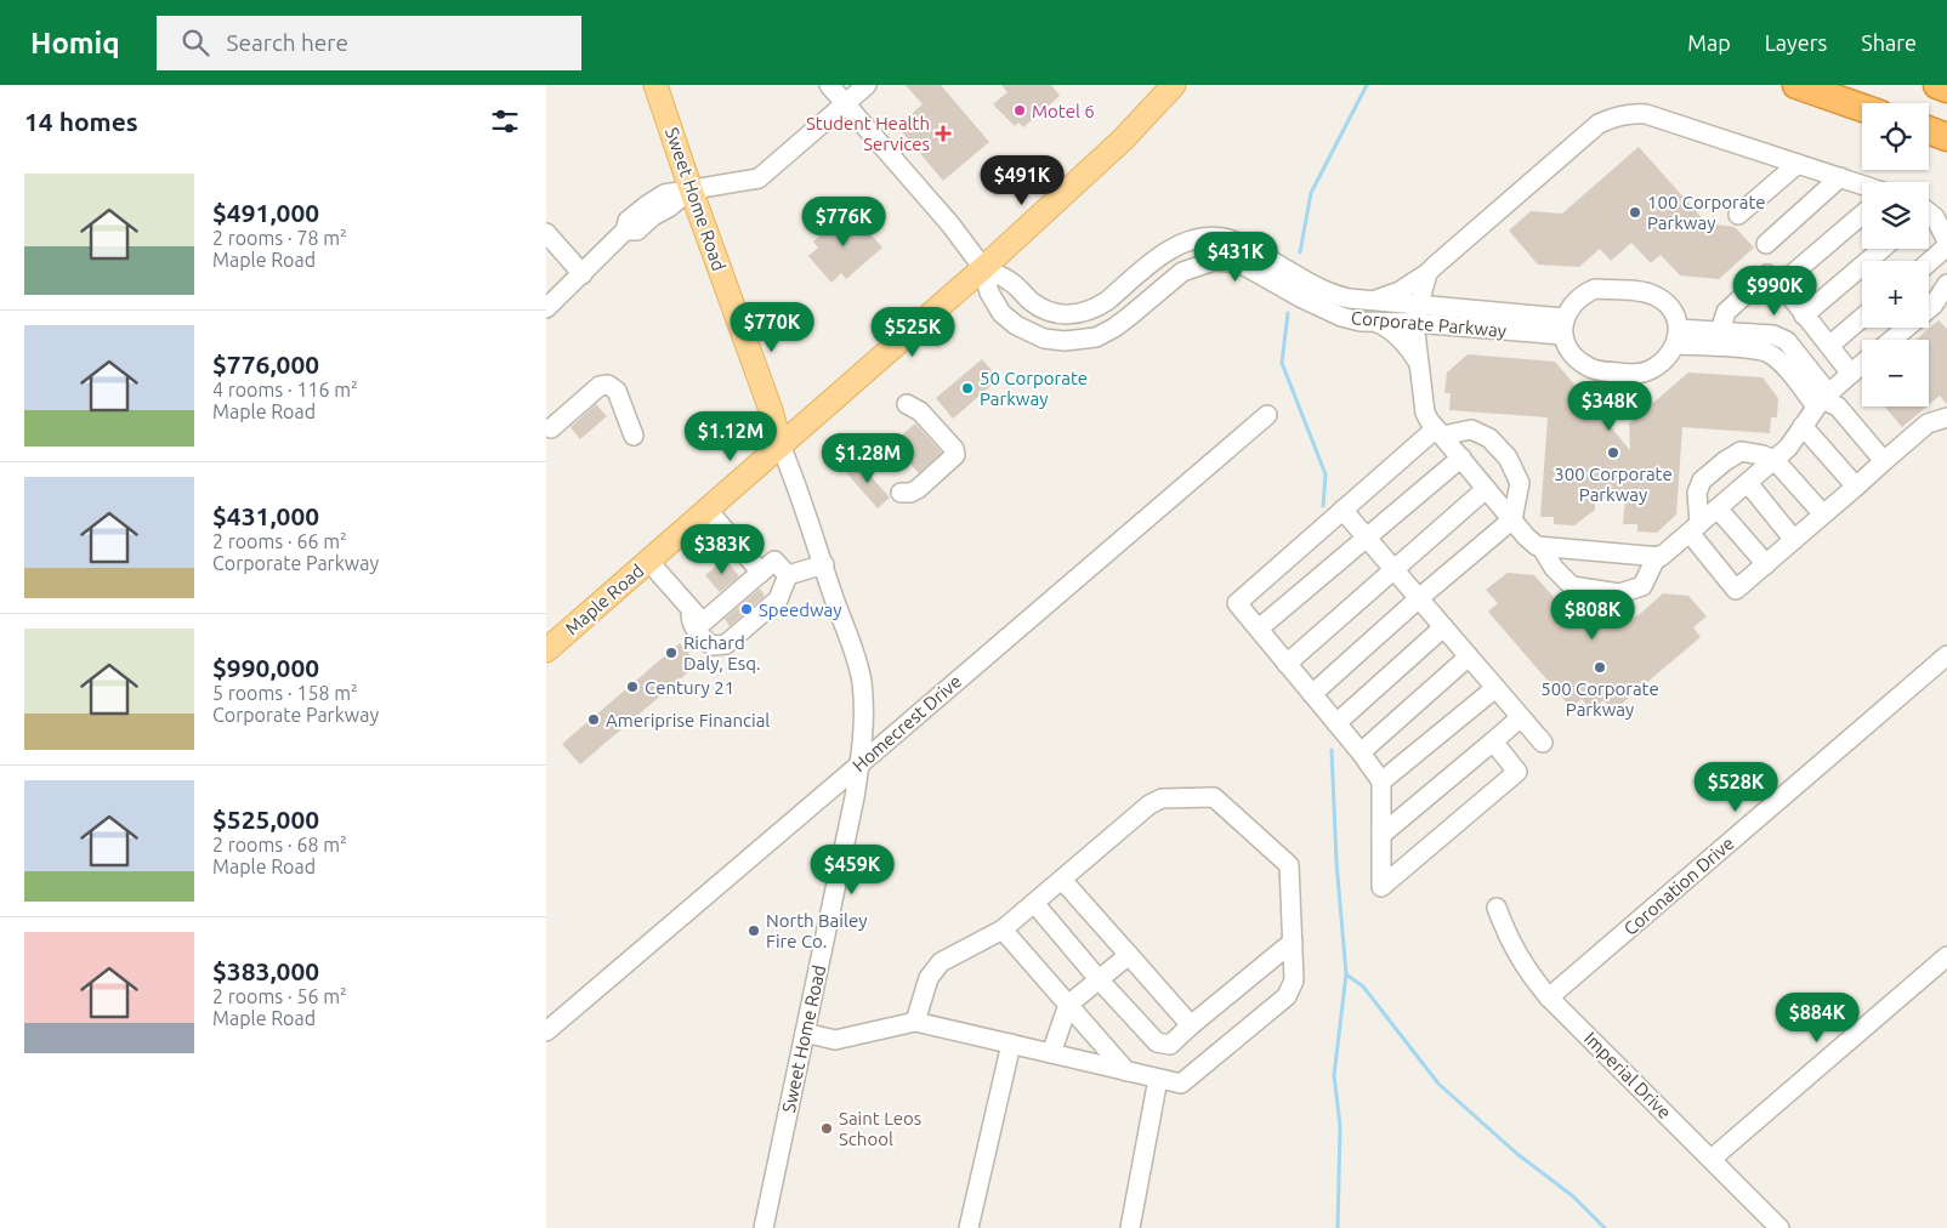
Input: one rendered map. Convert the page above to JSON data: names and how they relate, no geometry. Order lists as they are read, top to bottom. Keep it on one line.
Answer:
{"streets":{"main road":["Sweet Home Road","Maple Road"],"street":["Corporate Parkway","Homecrest Drive","Coronation Drive","Imperial Drive"]},"crossings":[["Sweet Home Road","Maple Road"],["Sweet Home Road","Homecrest Drive"],["Corporate Parkway","Maple Road"],["Coronation Drive","Imperial Drive"]],"places":{"other":["Motel 6","100 Corporate Parkway","50 Corporate Parkway","300 Corporate Parkway","Speedway","Richard Daly, Esq.","500 Corporate Parkway","Century 21","Ameriprise Financial","North Bailey Fire Co.","Saint Leos School"],"health":["Student Health Services"]},"page":{"header":"Homiq","search":"Search here","nav":["Map","Layers","Share"],"heading":"14 homes","map_buttons":["+","−"],"price":["$491K","$776K","$431K","$990K","$770K","$525K","$348K","$1.12M","$1.28M","$383K","$808K","$528K","$459K","$884K"],"list":[{"name":"$491,000","note":"2 rooms · 78 m² · Maple Road"},{"name":"$776,000","note":"4 rooms · 116 m² · Maple Road"},{"name":"$431,000","note":"2 rooms · 66 m² · Corporate Parkway"},{"name":"$990,000","note":"5 rooms · 158 m² · Corporate Parkway"},{"name":"$525,000","note":"2 rooms · 68 m² · Maple Road"},{"name":"$383,000","note":"2 rooms · 56 m² · Maple Road"}]}}
